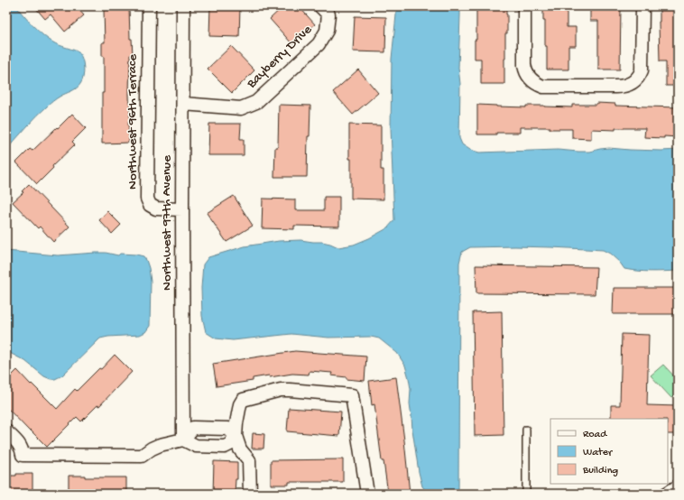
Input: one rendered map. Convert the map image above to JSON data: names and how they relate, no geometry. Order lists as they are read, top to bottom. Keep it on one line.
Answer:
{"streets":{"street":["Bayberry Drive","Northwest 96th Terrace","Northwest 97th Avenue"]},"crossings":[["Bayberry Drive","Northwest 97th Avenue"],["Northwest 96th Terrace","Northwest 97th Avenue"]],"legend":["Road","Water","Building"]}
